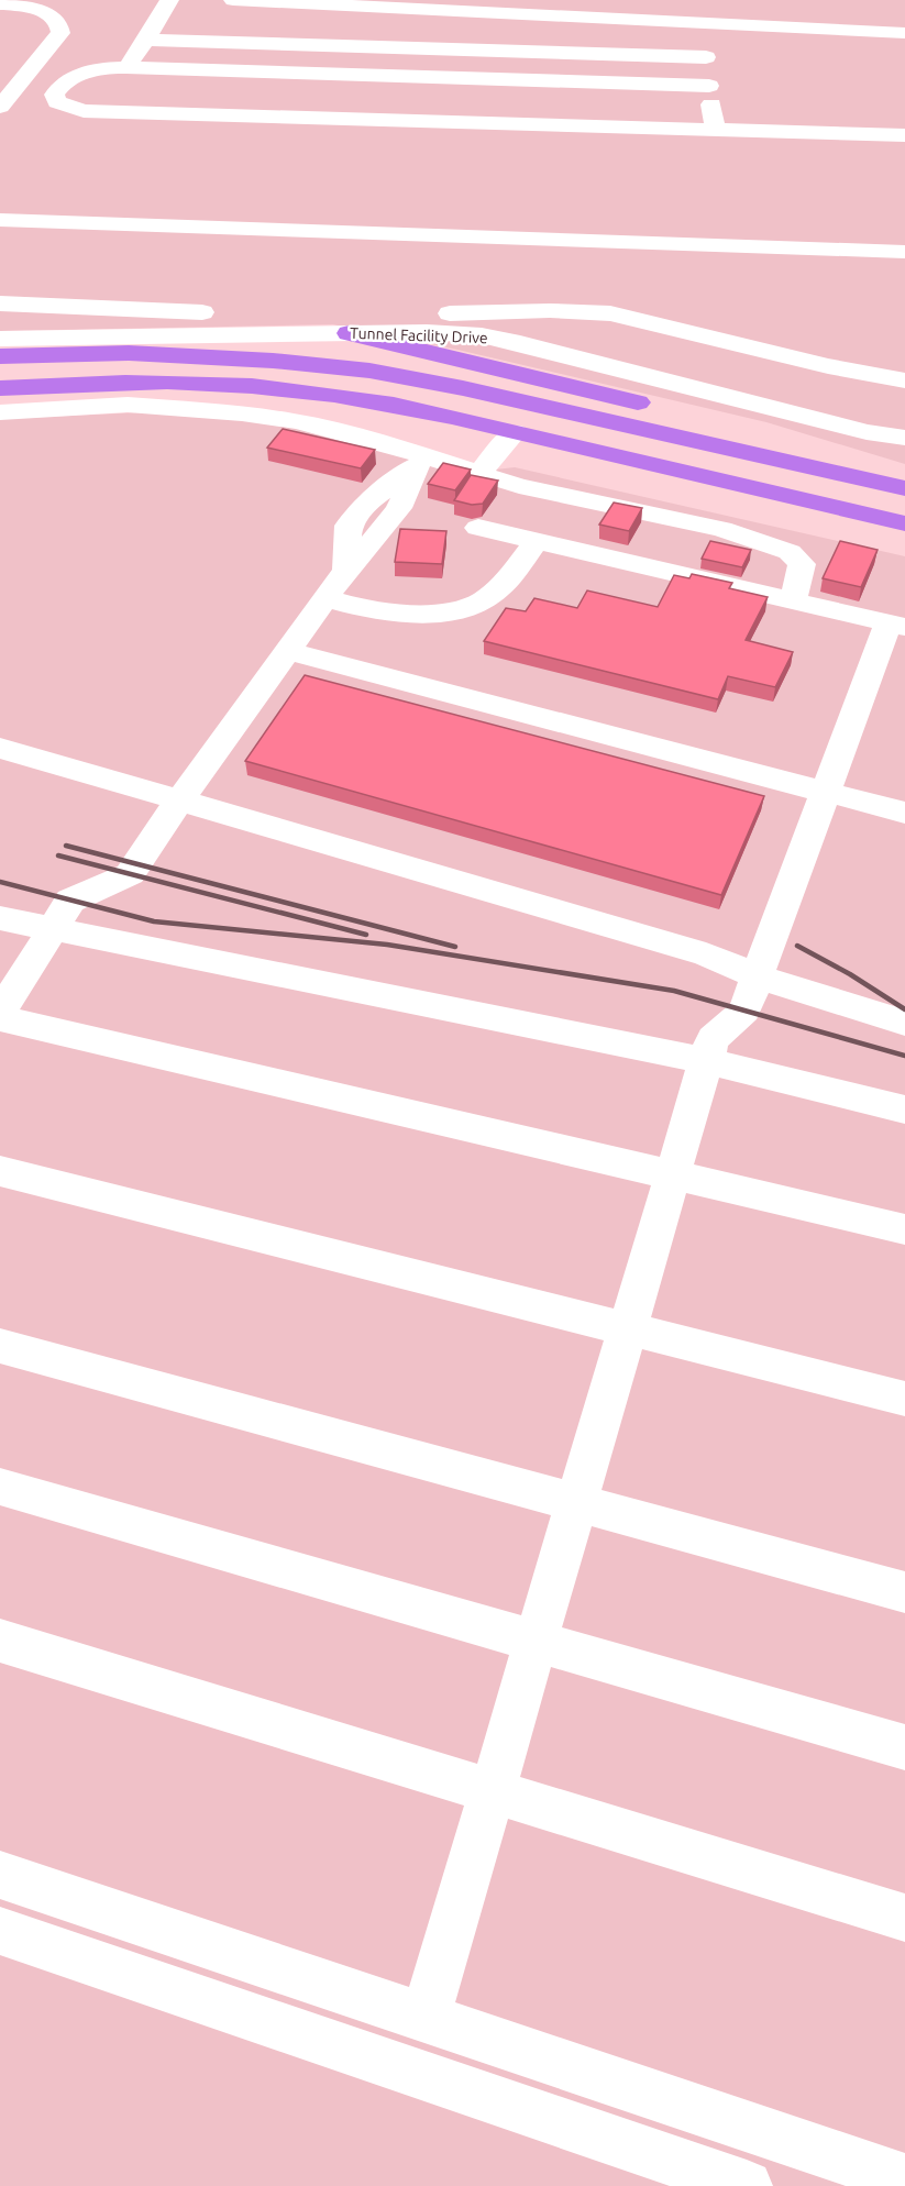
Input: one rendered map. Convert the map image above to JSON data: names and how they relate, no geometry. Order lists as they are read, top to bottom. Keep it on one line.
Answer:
{"streets":{"street":["Tunnel Facility Drive"]}}
